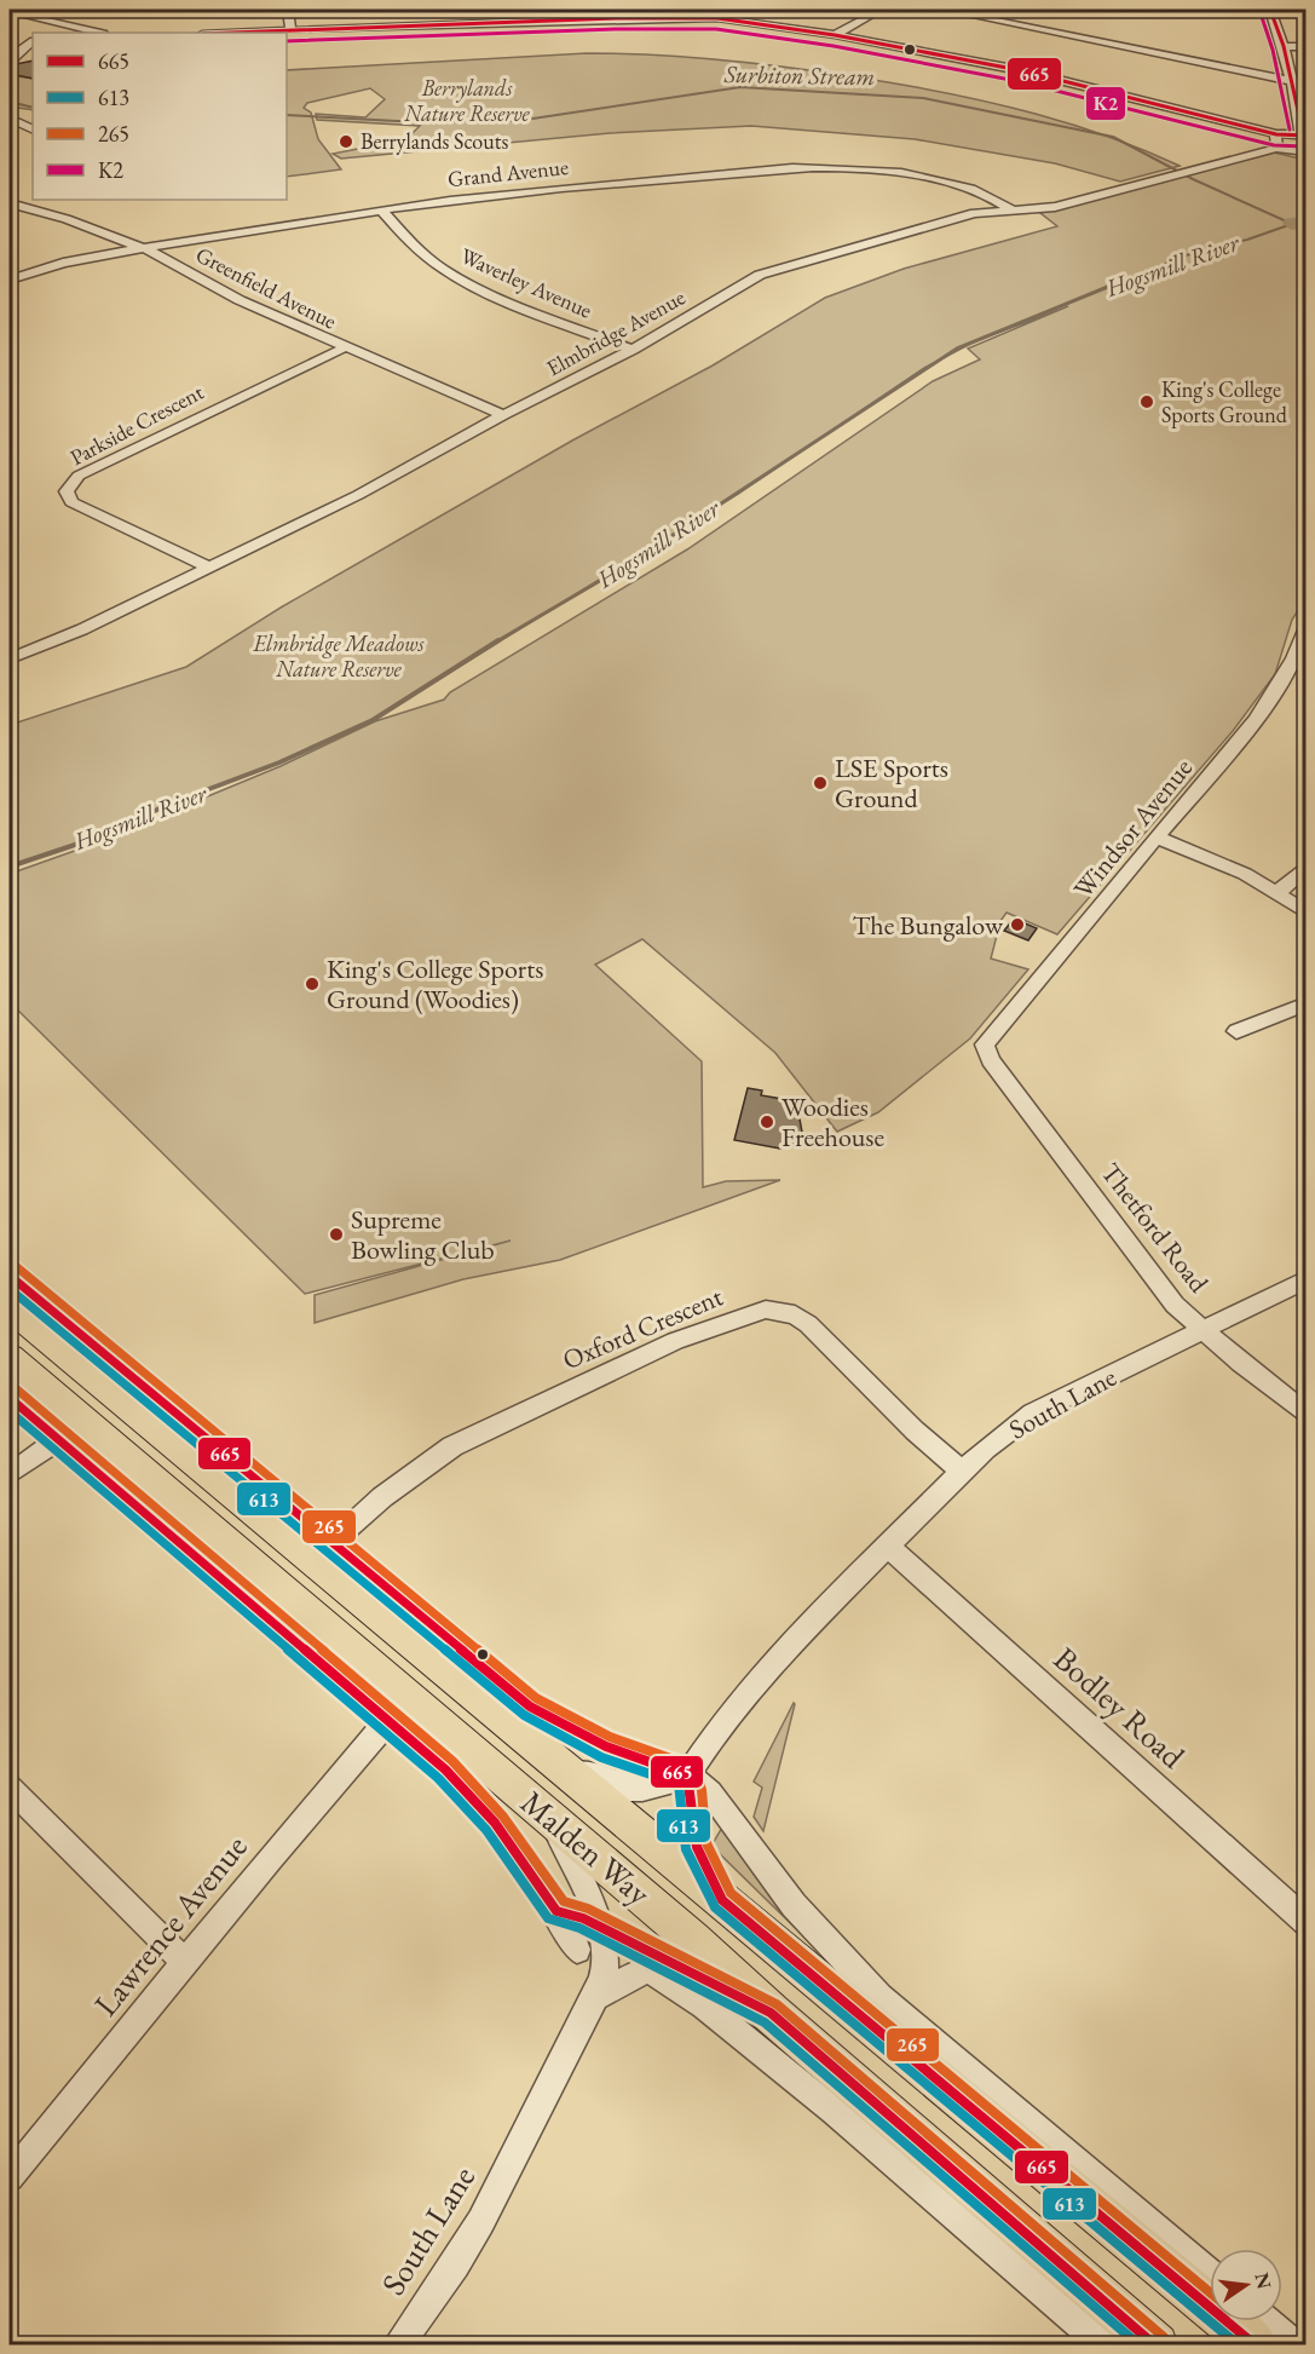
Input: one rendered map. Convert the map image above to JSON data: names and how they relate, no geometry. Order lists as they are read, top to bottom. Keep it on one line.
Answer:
{"streets":{"highway":["Malden Way"],"street":["Grand Avenue","Waverley Avenue","Greenfield Avenue","Elmbridge Avenue","Parkside Crescent","Windsor Avenue","Thetford Road","Oxford Crescent","South Lane","Bodley Road","Lawrence Avenue"]},"crossings":[["Grand Avenue","Waverley Avenue"],["Grand Avenue","Greenfield Avenue"],["Grand Avenue","Elmbridge Avenue"],["Waverley Avenue","Elmbridge Avenue"],["Greenfield Avenue","Elmbridge Avenue"],["Greenfield Avenue","Parkside Crescent"],["Elmbridge Avenue","Parkside Crescent"],["Windsor Avenue","Thetford Road"],["Thetford Road","South Lane"],["Oxford Crescent","South Lane"],["South Lane","Bodley Road"],["South Lane","Malden Way"],["Malden Way","Lawrence Avenue"]],"water":["Surbiton Stream","Hogsmill River"],"parks":["Berrylands Nature Reserve","Elmbridge Meadows Nature Reserve"],"places":["Berrylands Scouts","King's College Sports Ground","LSE Sports Ground","The Bungalow","King's College Sports Ground (Woodies)","Woodies Freehouse","Supreme Bowling Club"],"lines":["transit line 665","transit line K2","transit line 265","transit line 613"],"legend":["665","613","265","K2"],"north":"right"}
